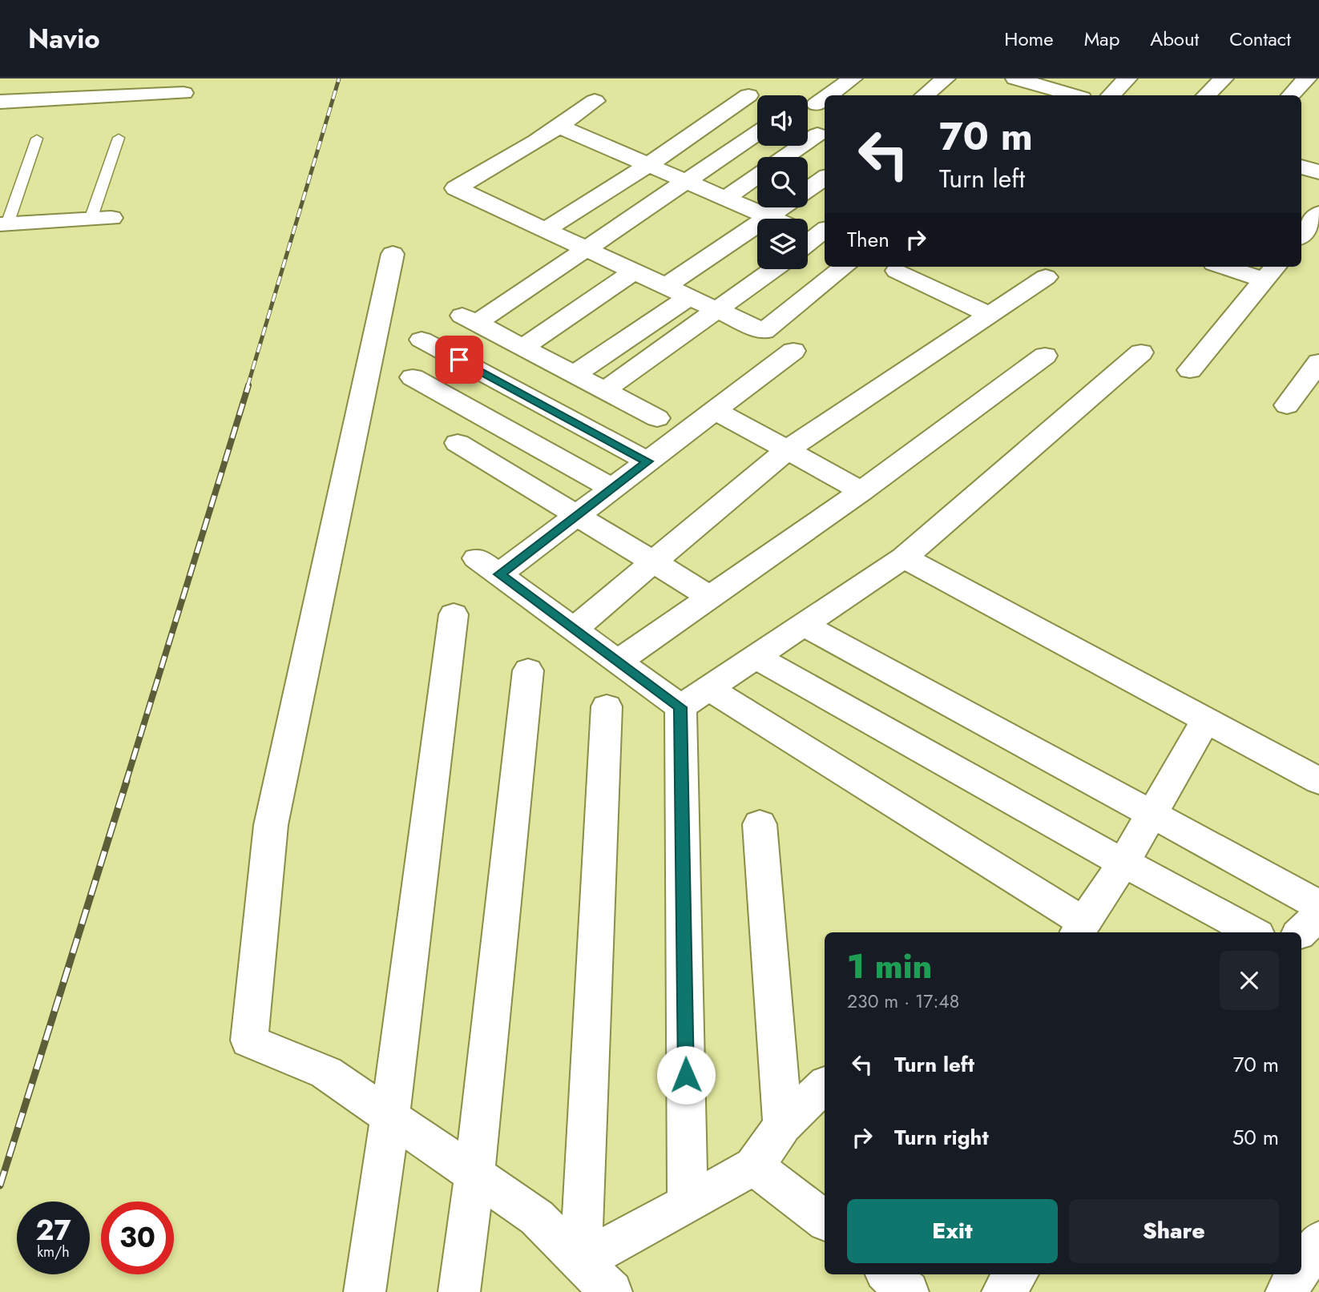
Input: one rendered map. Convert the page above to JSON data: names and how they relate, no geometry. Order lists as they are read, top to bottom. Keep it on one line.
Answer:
{"page":{"header":"Navio","nav":["Home","Map","About","Contact"],"turn":["70 m","Turn left"],"then":"Then","heading":["1 min","230 m · 17:48"],"list":[{"name":"Turn left","value":"70 m"},{"name":"Turn right","value":"50 m"}],"buttons":["Exit","Share"],"speed":"27 km/h","limit":"30"}}
